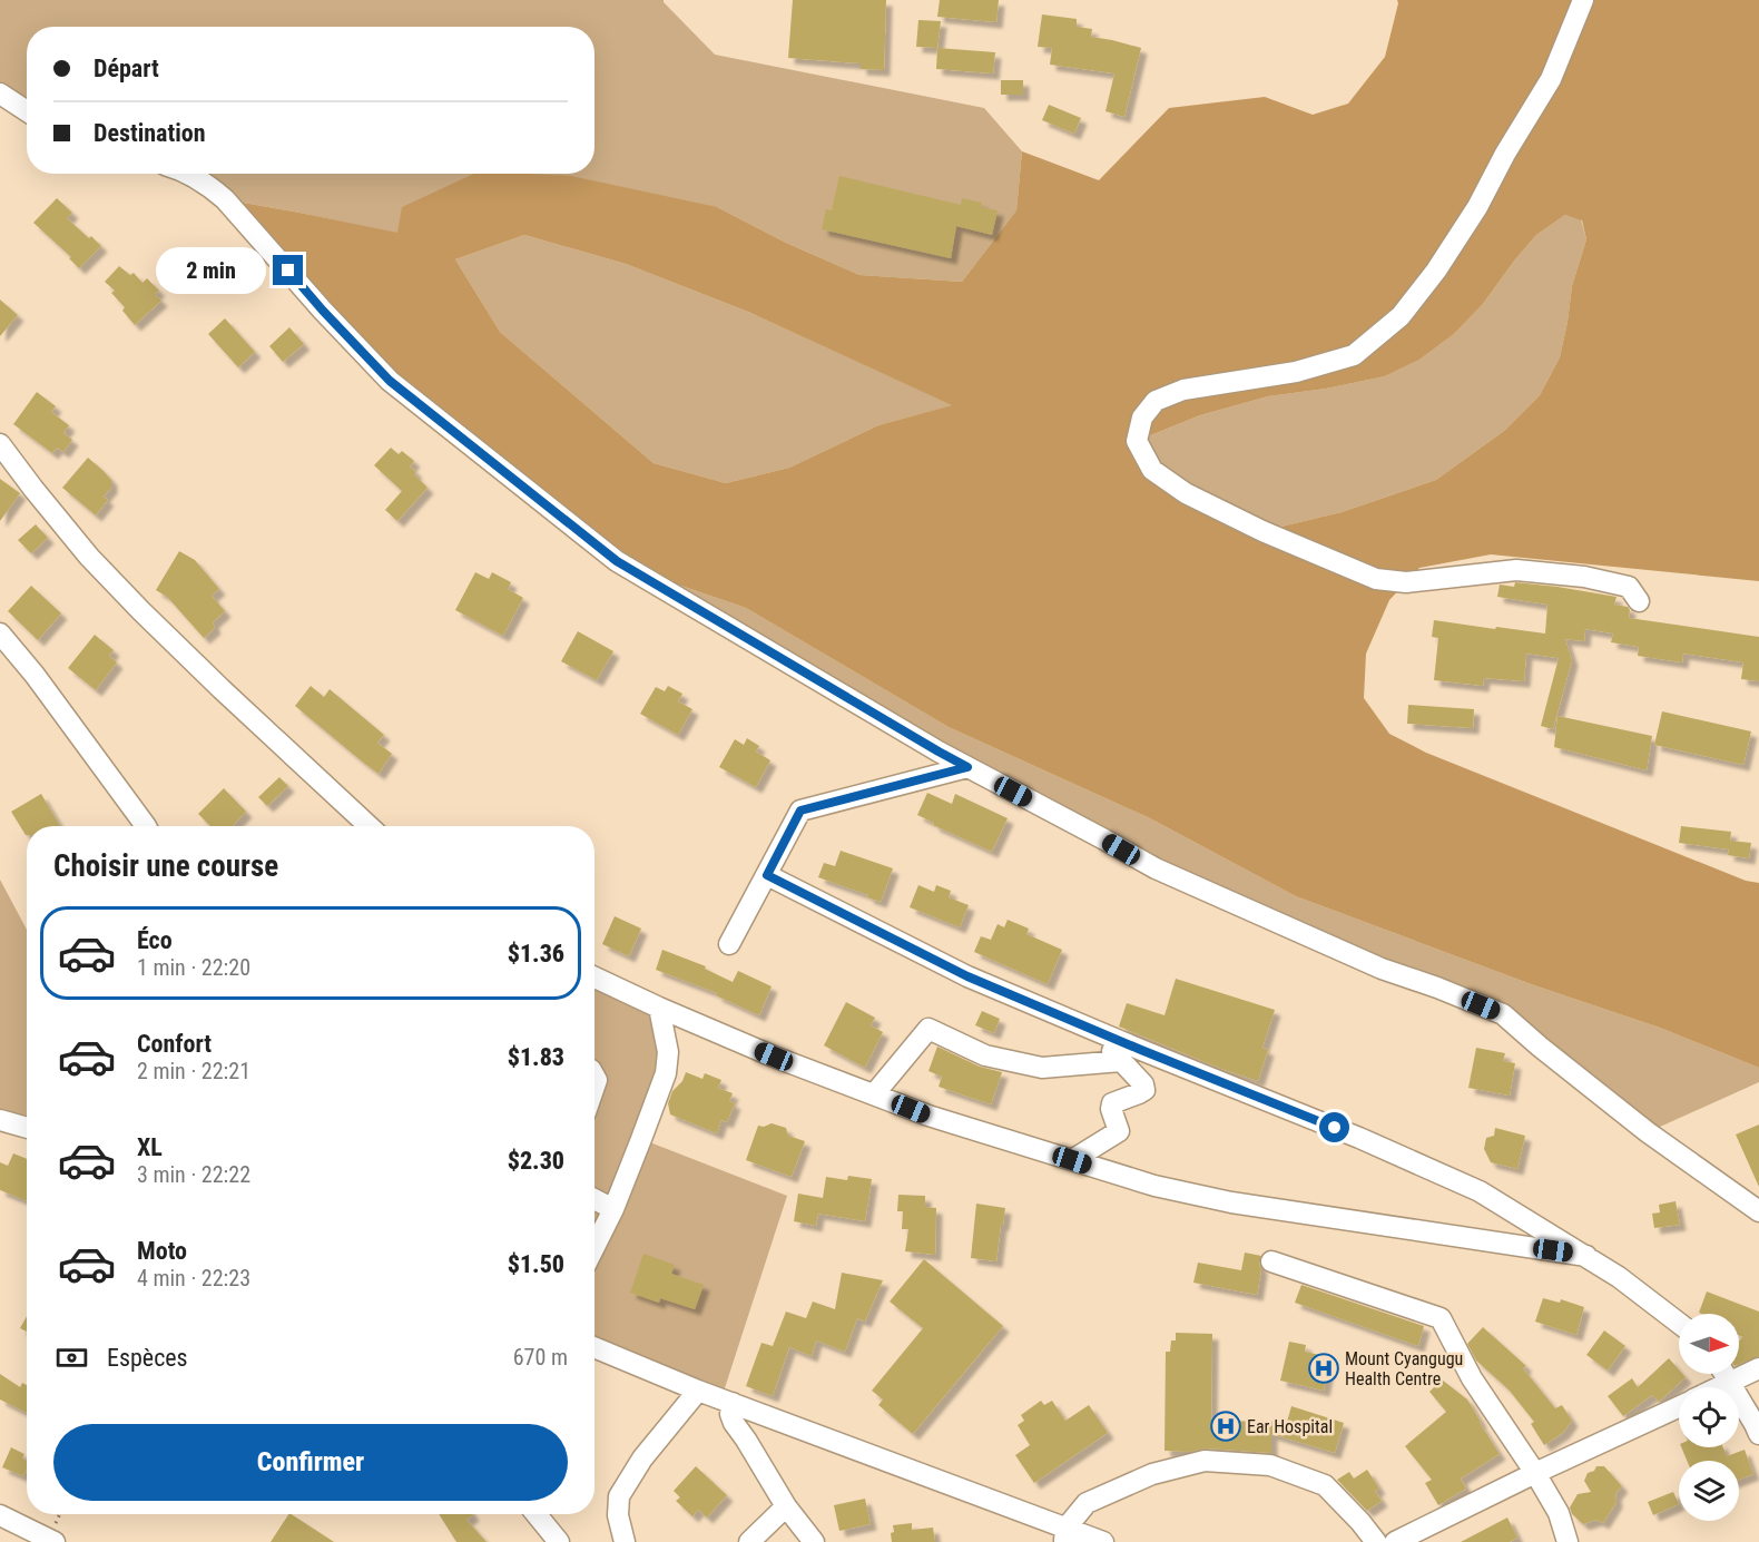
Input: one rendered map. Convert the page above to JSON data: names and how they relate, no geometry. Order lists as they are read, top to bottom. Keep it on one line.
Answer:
{"places":{"hospital":["Mount Cyangugu Health Centre","Ear Hospital"]},"north":"right","page":{"banner":["Départ","Destination"],"bubble":"2 min","heading":"Choisir une course","list":[{"name":"Éco","note":"1 min · 22:20","value":"$1.36"},{"name":"Confort","note":"2 min · 22:21","value":"$1.83"},{"name":"XL","note":"3 min · 22:22","value":"$2.30"},{"name":"Moto","note":"4 min · 22:23","value":"$1.50"}],"pay":["Espèces","670 m"],"buttons":"Confirmer"}}
